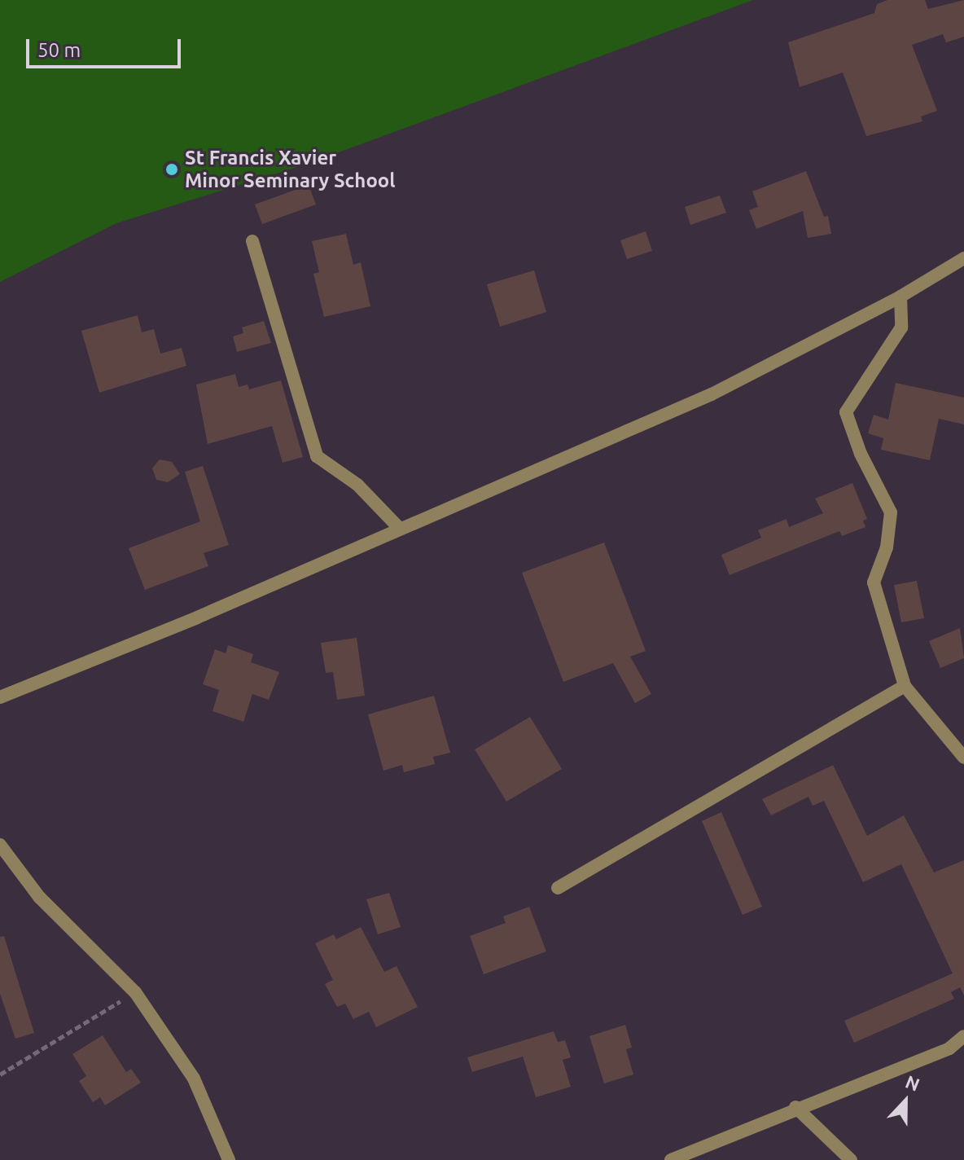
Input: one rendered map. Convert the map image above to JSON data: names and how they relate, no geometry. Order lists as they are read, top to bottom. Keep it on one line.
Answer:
{"places":["St Francis Xavier Minor Seminary School"],"scale_bar":"50 m","north":"top"}
